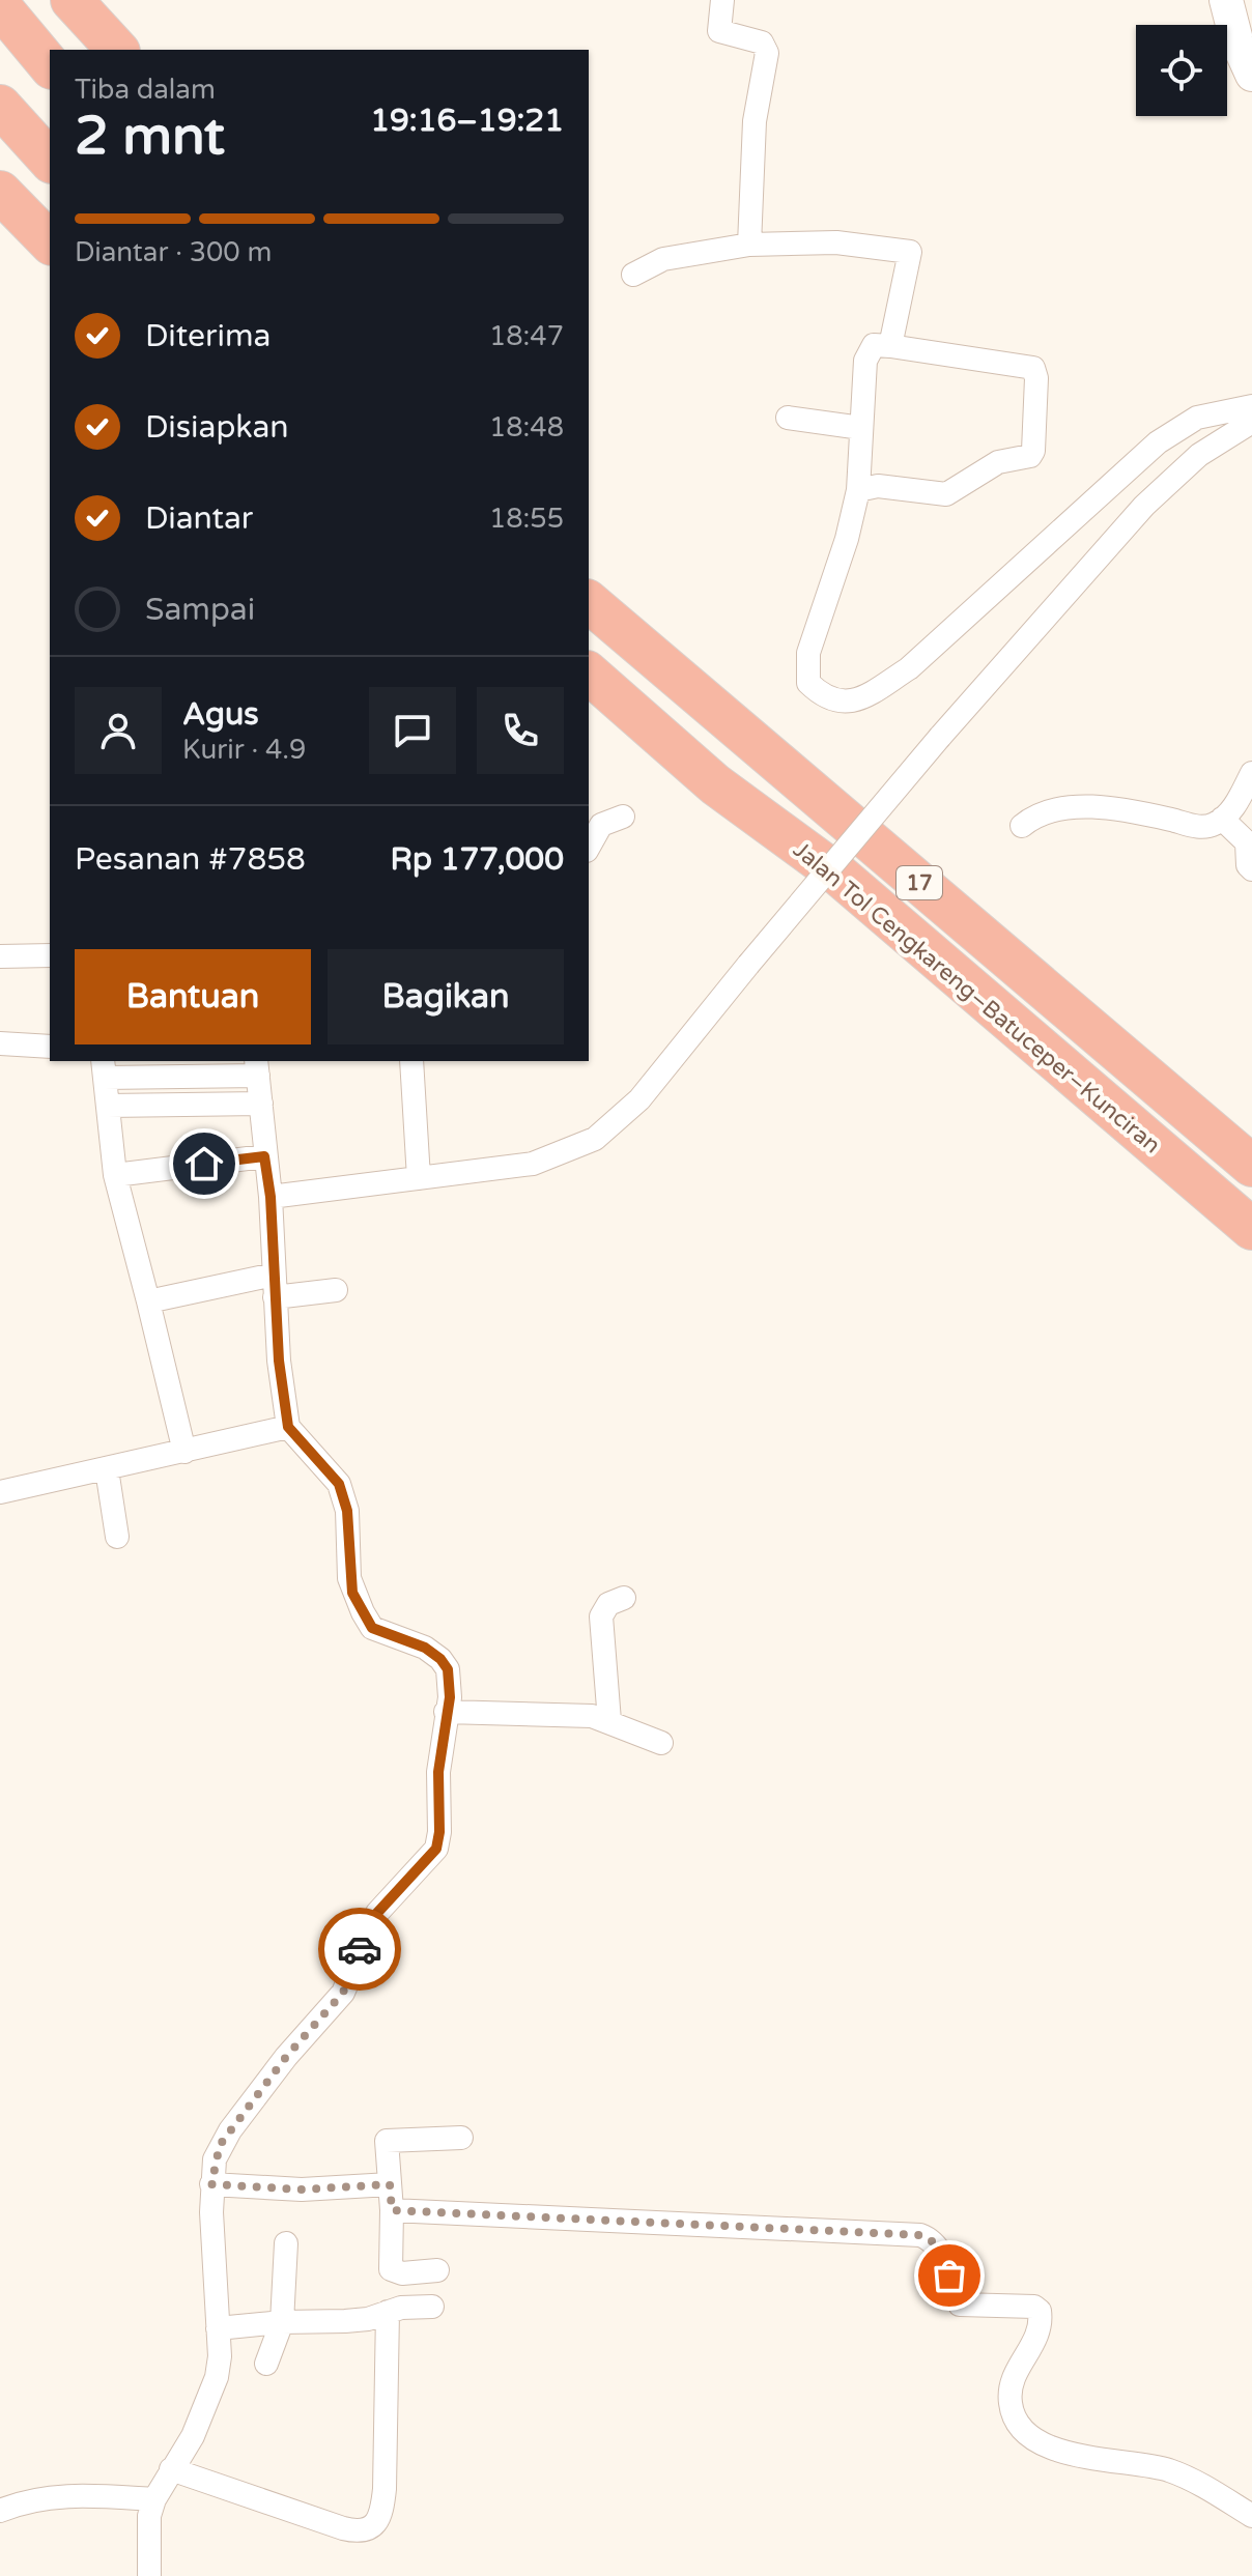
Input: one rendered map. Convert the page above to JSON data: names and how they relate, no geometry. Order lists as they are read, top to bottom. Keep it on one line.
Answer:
{"streets":{"highway":["17","Jalan Tol Cengkareng–Batuceper–Kunciran"]},"page":{"heading":["2 mnt","Tiba dalam","19:16–19:21"],"panel":["Agus","Kurir · 4.9","Pesanan #7858","Rp 177,000"],"bar":"Diantar · 300 m","list":[["Diterima","18:47"],["Disiapkan","18:48"],["Diantar","18:55"],"Sampai"],"buttons":["Bantuan","Bagikan"]}}
